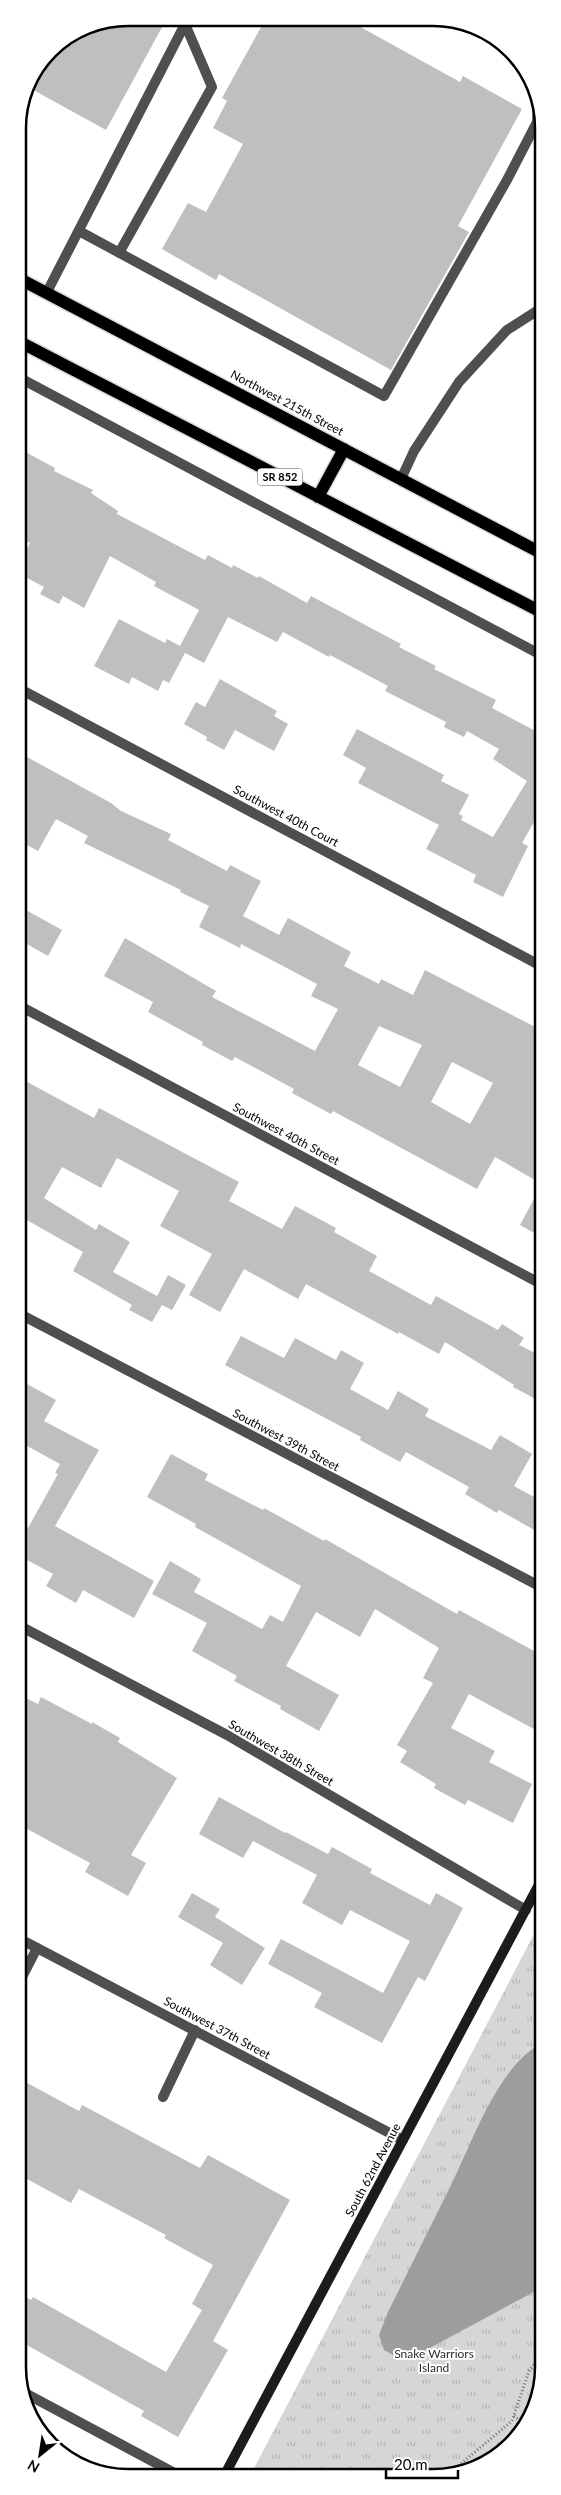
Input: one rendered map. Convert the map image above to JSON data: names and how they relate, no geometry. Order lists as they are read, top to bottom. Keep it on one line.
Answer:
{"streets":{"main road":["Northwest 215th Street","SR 852"],"street":["Southwest 40th Court","Southwest 40th Street","Southwest 39th Street","Southwest 38th Street","Southwest 37th Street","South 62nd Avenue"]},"crossings":[["Southwest 38th Street","South 62nd Avenue"],["Southwest 37th Street","South 62nd Avenue"]],"parks":["Snake Warriors Island"],"scale_bar":"20 m","north":"bottom left"}
